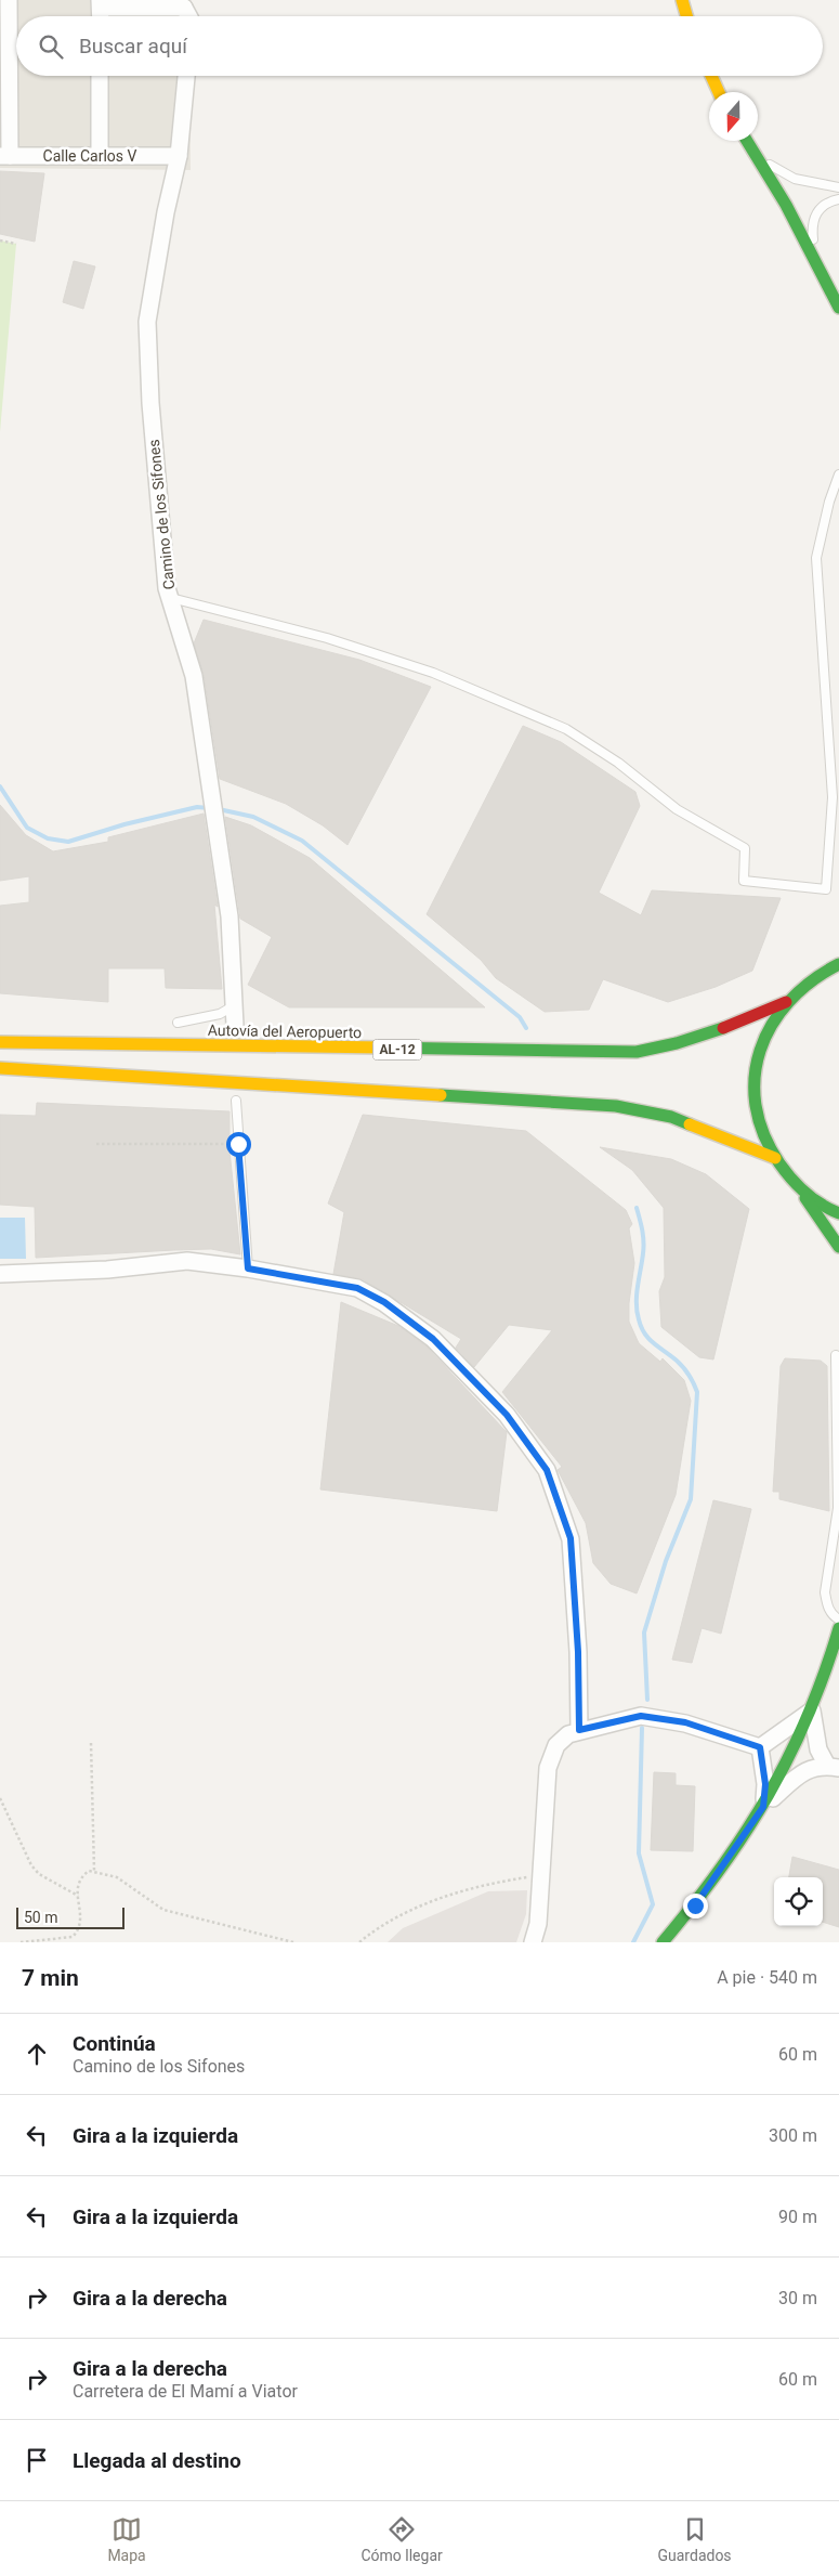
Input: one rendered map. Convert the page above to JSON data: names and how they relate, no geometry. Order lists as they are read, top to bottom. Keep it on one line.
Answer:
{"streets":{"main road":["Autovía del Aeropuerto","AL-12"],"street":["Calle Carlos V","Camino de los Sifones"]},"crossings":[["Calle Carlos V","Camino de los Sifones"],["Autovía del Aeropuerto","AL-12"]],"scale_bar":"50 m","north":"bottom","page":{"search":"Buscar aquí","scale":"50 m","heading":["7 min","A pie · 540 m"],"list":[["Continúa","Camino de los Sifones","60 m"],["Gira a la izquierda","300 m"],["Gira a la izquierda","90 m"],["Gira a la derecha","30 m"],["Gira a la derecha","Carretera de El Mamí a Viator","60 m"],"Llegada al destino"],"nav":["Mapa","Cómo llegar","Guardados"]}}
